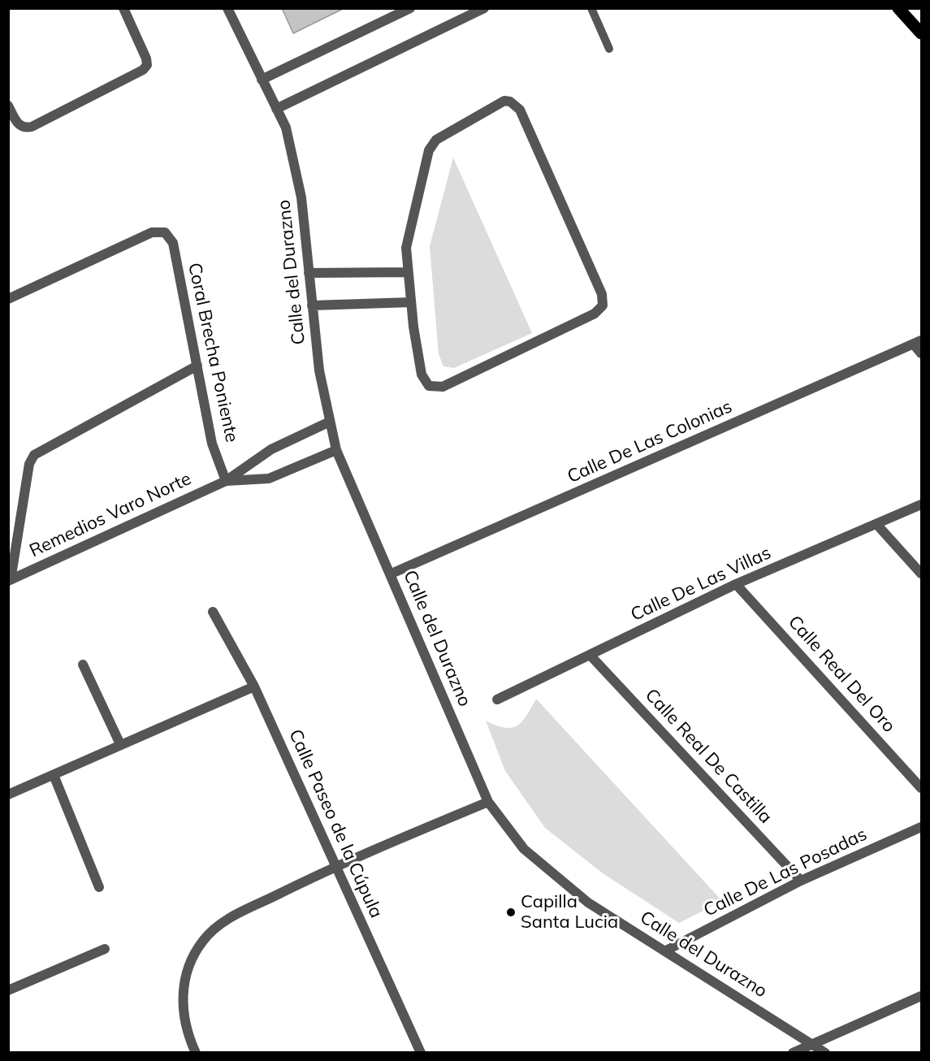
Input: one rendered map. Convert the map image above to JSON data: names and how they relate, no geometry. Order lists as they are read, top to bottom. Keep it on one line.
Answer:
{"streets":{"street":["Calle del Durazno","Coral Brecha Poniente","Calle De Las Colonias","Remedios Varo Norte","Calle De Las Villas","Calle Real Del Oro","Calle Real De Castilla","Calle Paseo de la Cúpula","Calle De Las Posadas"]},"crossings":[["Calle del Durazno","Calle De Las Colonias"],["Calle del Durazno","Remedios Varo Norte"],["Calle del Durazno","Calle De Las Posadas"],["Coral Brecha Poniente","Remedios Varo Norte"],["Calle De Las Villas","Calle Real Del Oro"],["Calle De Las Villas","Calle Real De Castilla"],["Calle Real De Castilla","Calle De Las Posadas"]],"places":["Capilla Santa Lucia"]}
